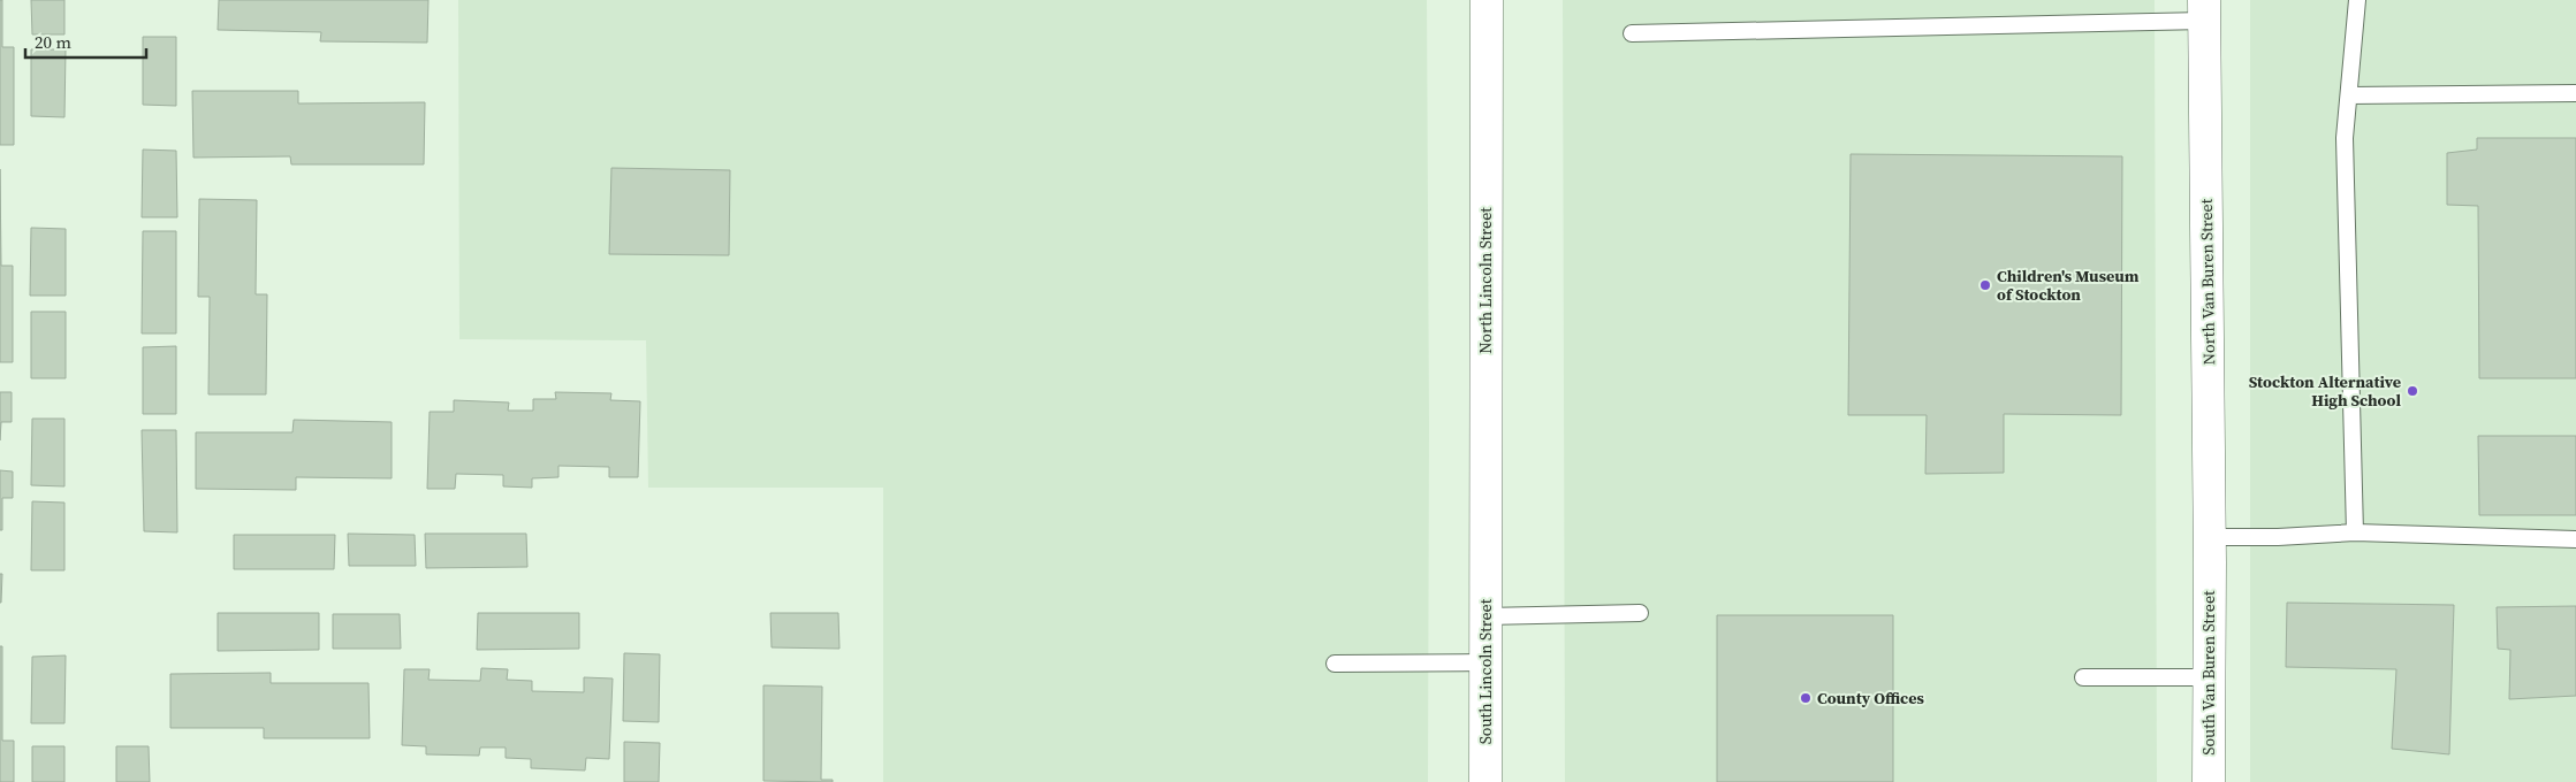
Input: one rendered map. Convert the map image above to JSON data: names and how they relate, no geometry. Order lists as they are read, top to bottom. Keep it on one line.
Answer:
{"streets":{"street":["North Lincoln Street","North Van Buren Street","South Lincoln Street","South Van Buren Street"]},"crossings":[["North Lincoln Street","South Lincoln Street"],["North Van Buren Street","South Van Buren Street"]],"places":["Children's Museum of Stockton","Stockton Alternative High School","County Offices"],"scale_bar":"20 m"}
